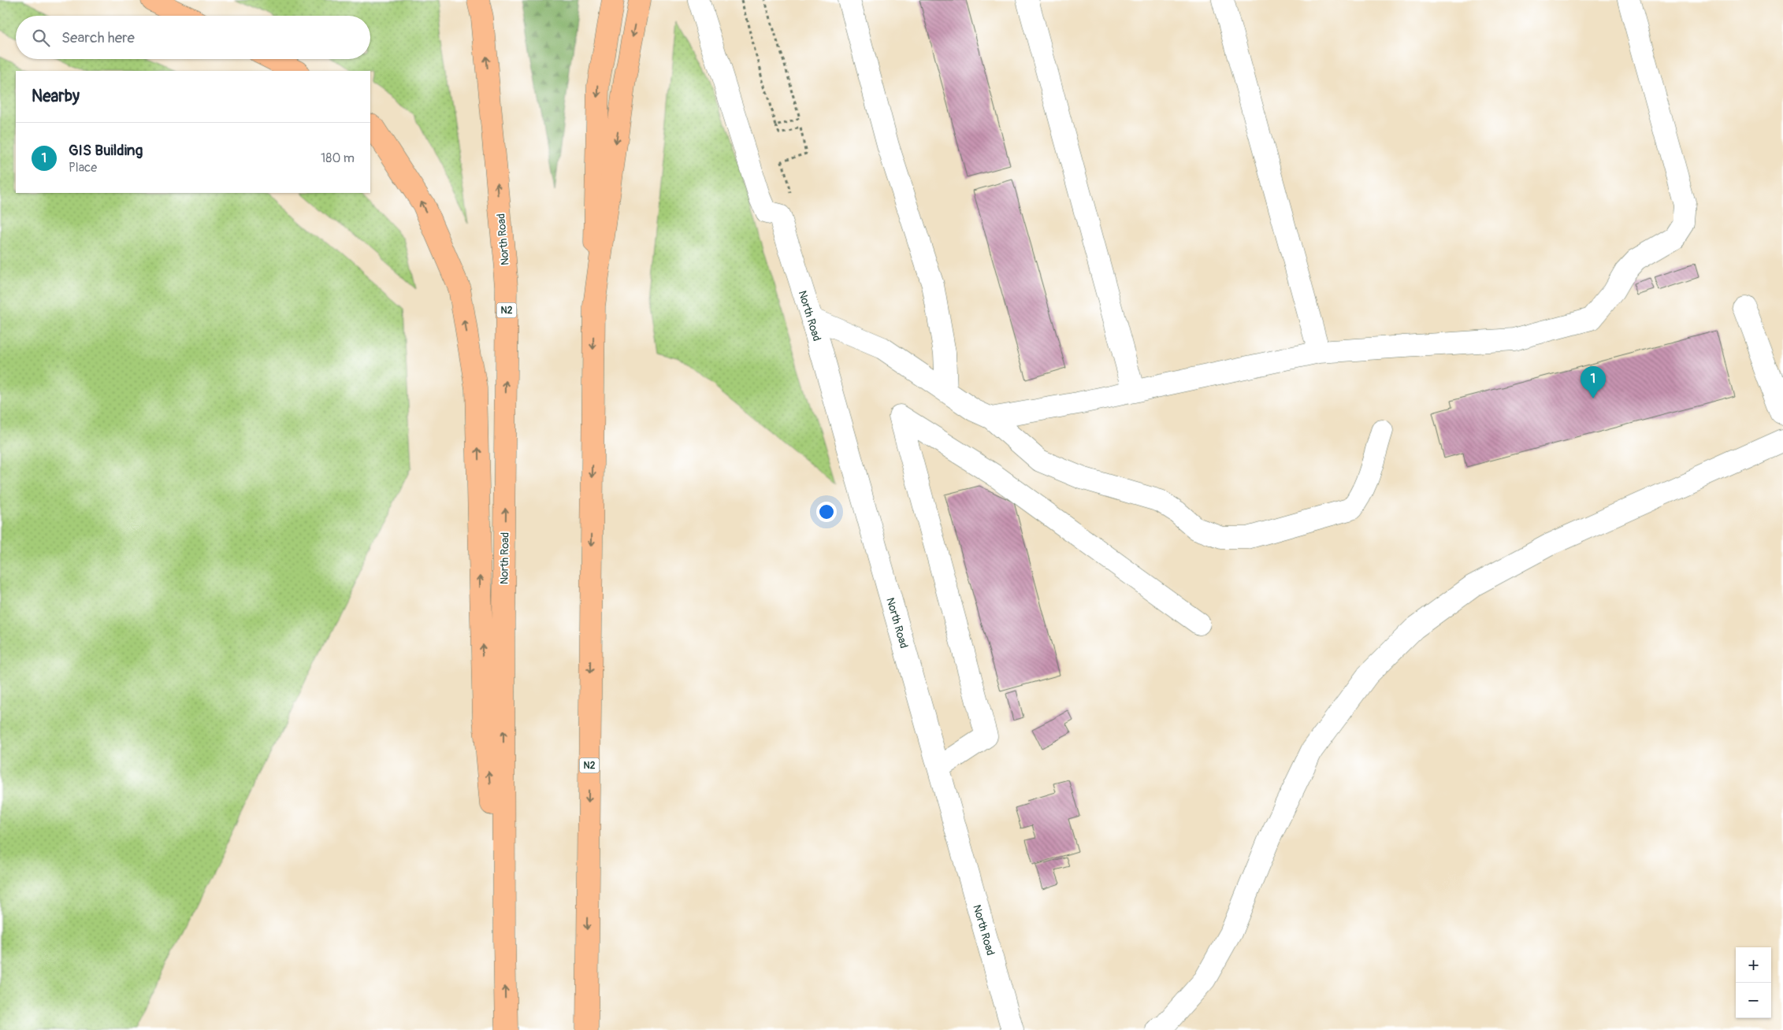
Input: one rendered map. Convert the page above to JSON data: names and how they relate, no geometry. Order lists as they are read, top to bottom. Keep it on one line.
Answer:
{"streets":{"main road":["North Road","N2"]},"crossings":[["North Road","N2"]],"page":{"search":"Search here","heading":"Nearby","list":[{"mark":"1","name":"GIS Building","note":"Place","value":"180 m"}],"pins":"1","map_buttons":["+","−"]}}
